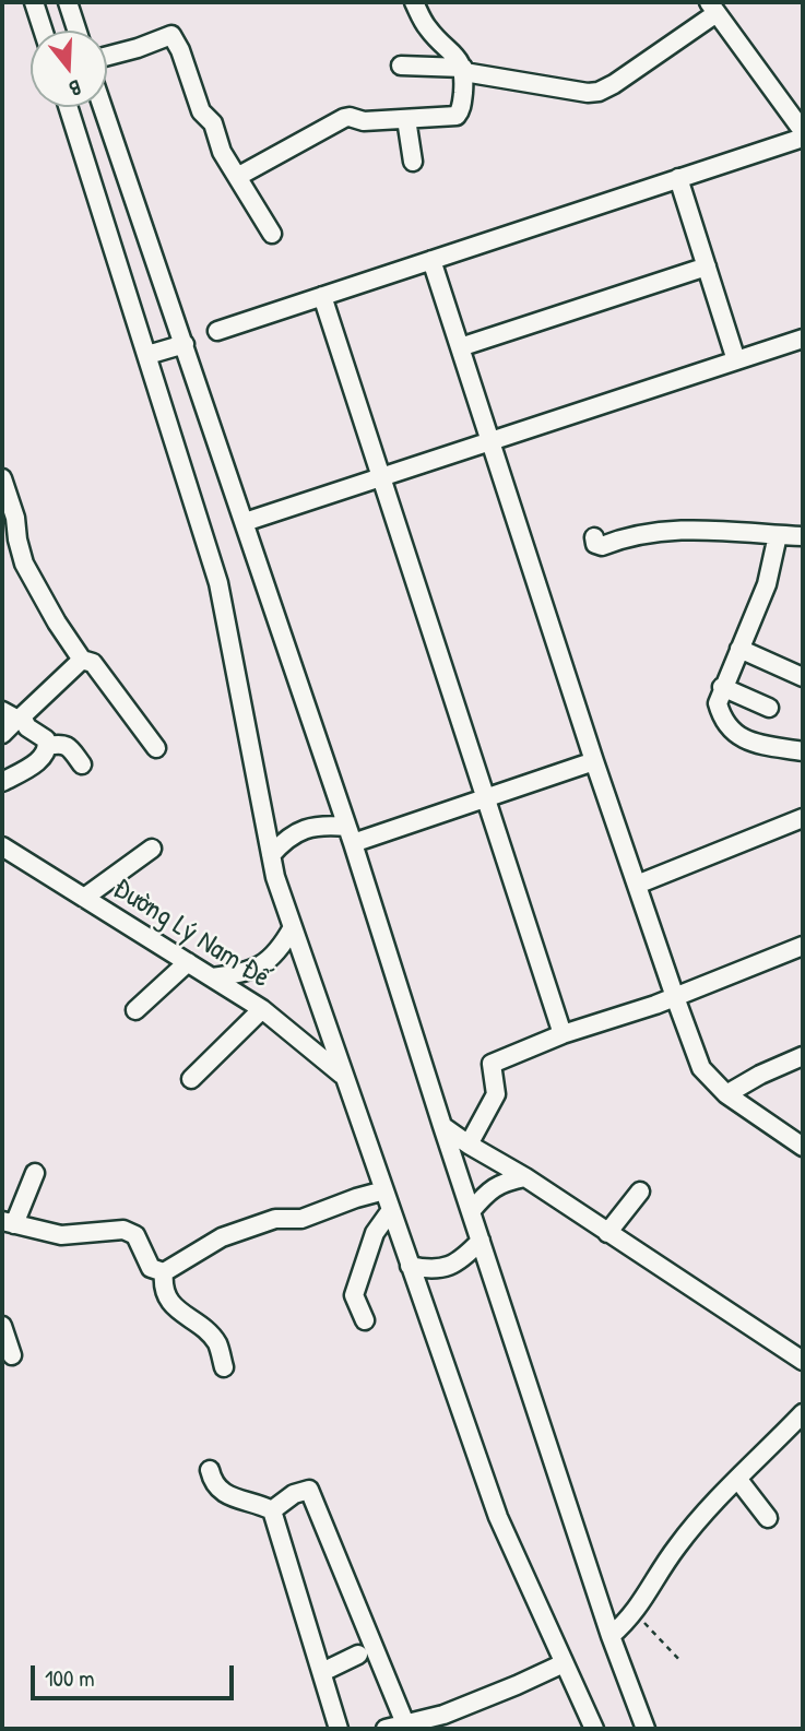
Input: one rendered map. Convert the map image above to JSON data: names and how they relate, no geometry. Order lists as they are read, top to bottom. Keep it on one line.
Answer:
{"streets":{"street":["Đường Lý Nam Đế"]},"scale_bar":"100 m","north":"bottom"}
